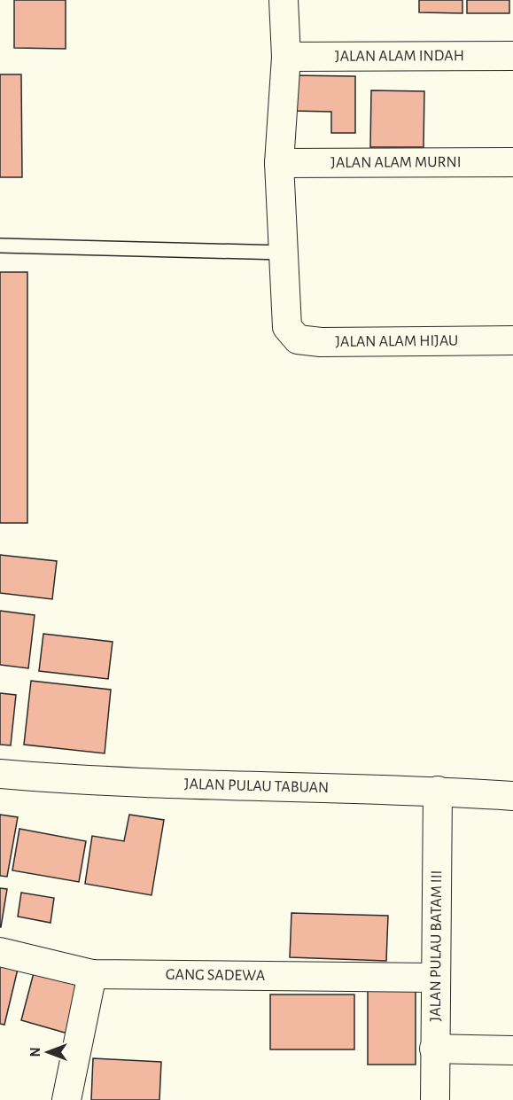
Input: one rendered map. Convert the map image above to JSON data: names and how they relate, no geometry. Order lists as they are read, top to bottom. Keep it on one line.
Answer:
{"streets":{"street":["JALAN ALAM INDAH","JALAN ALAM MURNI","JALAN ALAM HIJAU","JALAN PULAU TABUAN","JALAN PULAU BATAM III","GANG SADEWA"]},"crossings":[["JALAN PULAU TABUAN","JALAN PULAU BATAM III"],["JALAN PULAU BATAM III","GANG SADEWA"]],"north":"left"}
